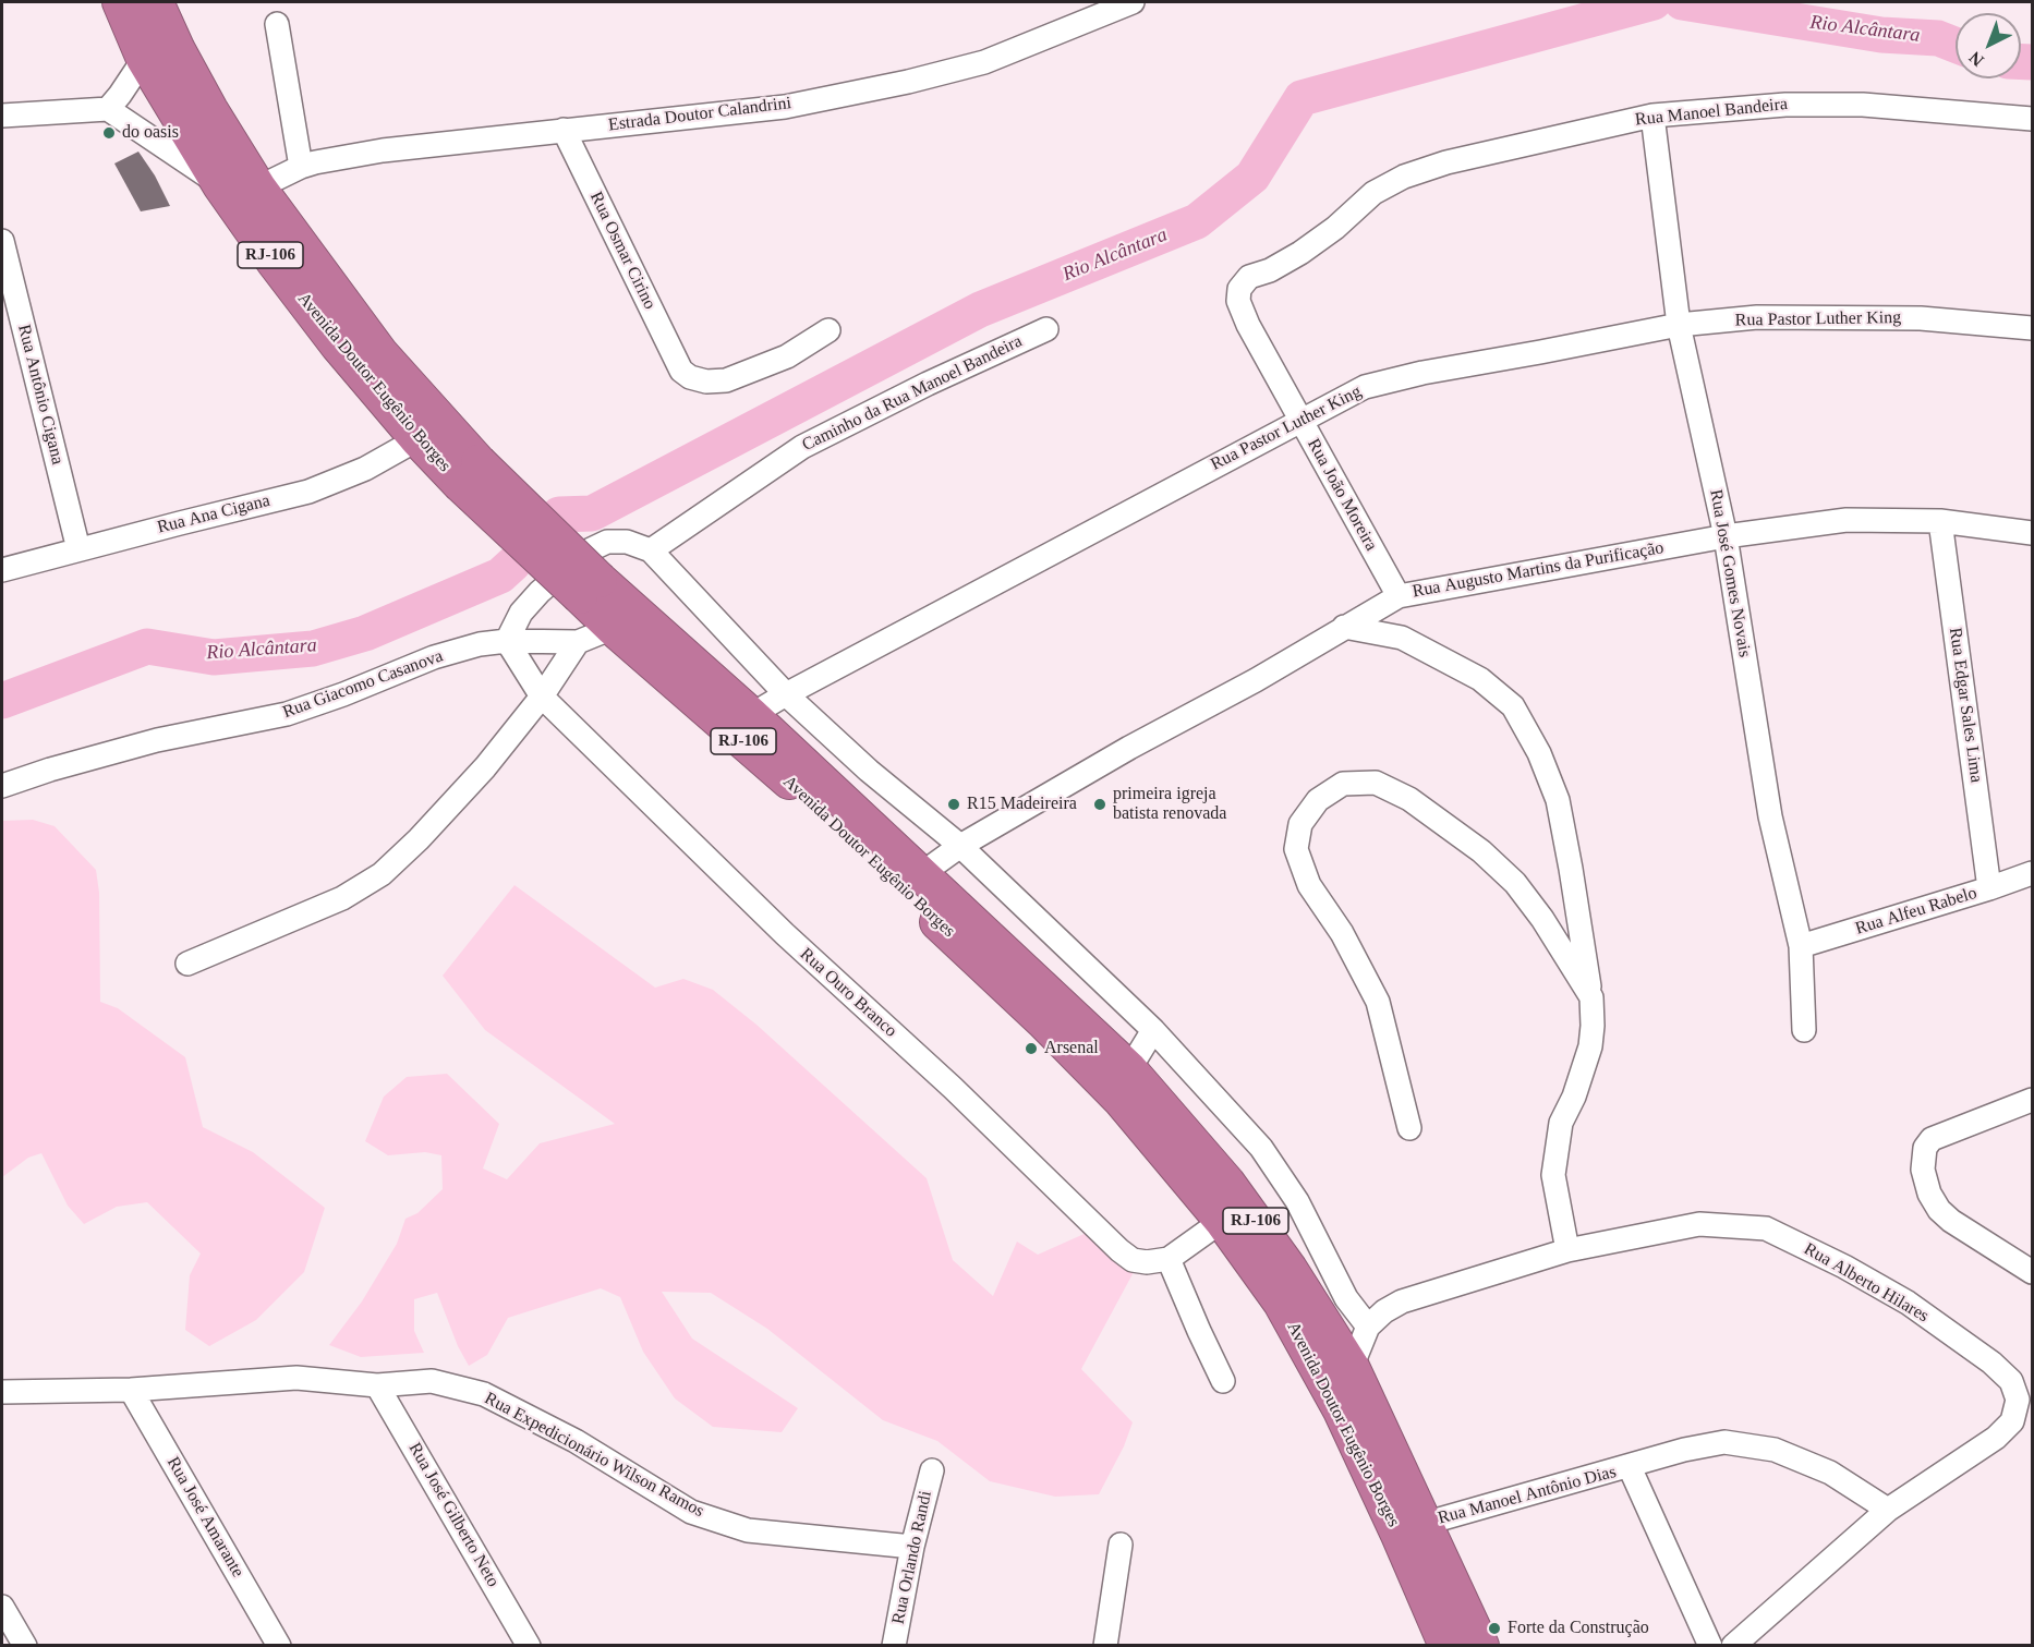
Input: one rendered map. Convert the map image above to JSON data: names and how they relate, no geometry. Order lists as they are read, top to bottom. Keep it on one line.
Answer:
{"streets":{"highway":["RJ-106","Avenida Doutor Eugênio Borges"],"street":["Rua Manoel Bandeira","Estrada Doutor Calandrini","Rua Osmar Cirino","Rua Pastor Luther King","Caminho da Rua Manoel Bandeira","Rua Antônio Cigana","Rua João Moreira","Rua Ana Cigana","Rua Augusto Martins da Purificação","Rua José Gomes Novais","Rua Giacomo Casanova","Rua Edgar Sales Lima","Rua Alfeu Rabelo","Rua Ouro Branco","Rua Alberto Hilares","Rua Expedicionário Wilson Ramos","Rua Manoel Antônio Dias","Rua José Gilberto Neto","Rua José Amarante","Rua Orlando Randi"]},"crossings":[["Rua Manoel Bandeira","Rua João Moreira"],["Rua Manoel Bandeira","Rua José Gomes Novais"],["Estrada Doutor Calandrini","Rua Osmar Cirino"],["Estrada Doutor Calandrini","Avenida Doutor Eugênio Borges"],["Rua Pastor Luther King","Avenida Doutor Eugênio Borges"],["Rua Pastor Luther King","Rua João Moreira"],["Rua Pastor Luther King","Rua José Gomes Novais"],["Avenida Doutor Eugênio Borges","Rua Ana Cigana"],["Avenida Doutor Eugênio Borges","Rua Augusto Martins da Purificação"],["Avenida Doutor Eugênio Borges","Rua Giacomo Casanova"],["Avenida Doutor Eugênio Borges","Rua Alberto Hilares"],["Avenida Doutor Eugênio Borges","Rua Manoel Antônio Dias"],["Rua Antônio Cigana","Rua Ana Cigana"],["Rua João Moreira","Rua Augusto Martins da Purificação"],["Rua Augusto Martins da Purificação","Rua José Gomes Novais"],["Rua Augusto Martins da Purificação","Rua Edgar Sales Lima"],["Rua José Gomes Novais","Rua Alfeu Rabelo"],["Rua Giacomo Casanova","Rua Ouro Branco"],["Rua Edgar Sales Lima","Rua Alfeu Rabelo"],["Rua Alberto Hilares","Rua Manoel Antônio Dias"],["Rua Expedicionário Wilson Ramos","Rua José Gilberto Neto"],["Rua Expedicionário Wilson Ramos","Rua José Amarante"],["Rua Expedicionário Wilson Ramos","Rua Orlando Randi"]],"water":["Rio Alcântara"],"places":["do oasis","R15 Madeireira","primeira igreja batista renovada","Arsenal","Forte da Construção"],"north":"bottom left"}
